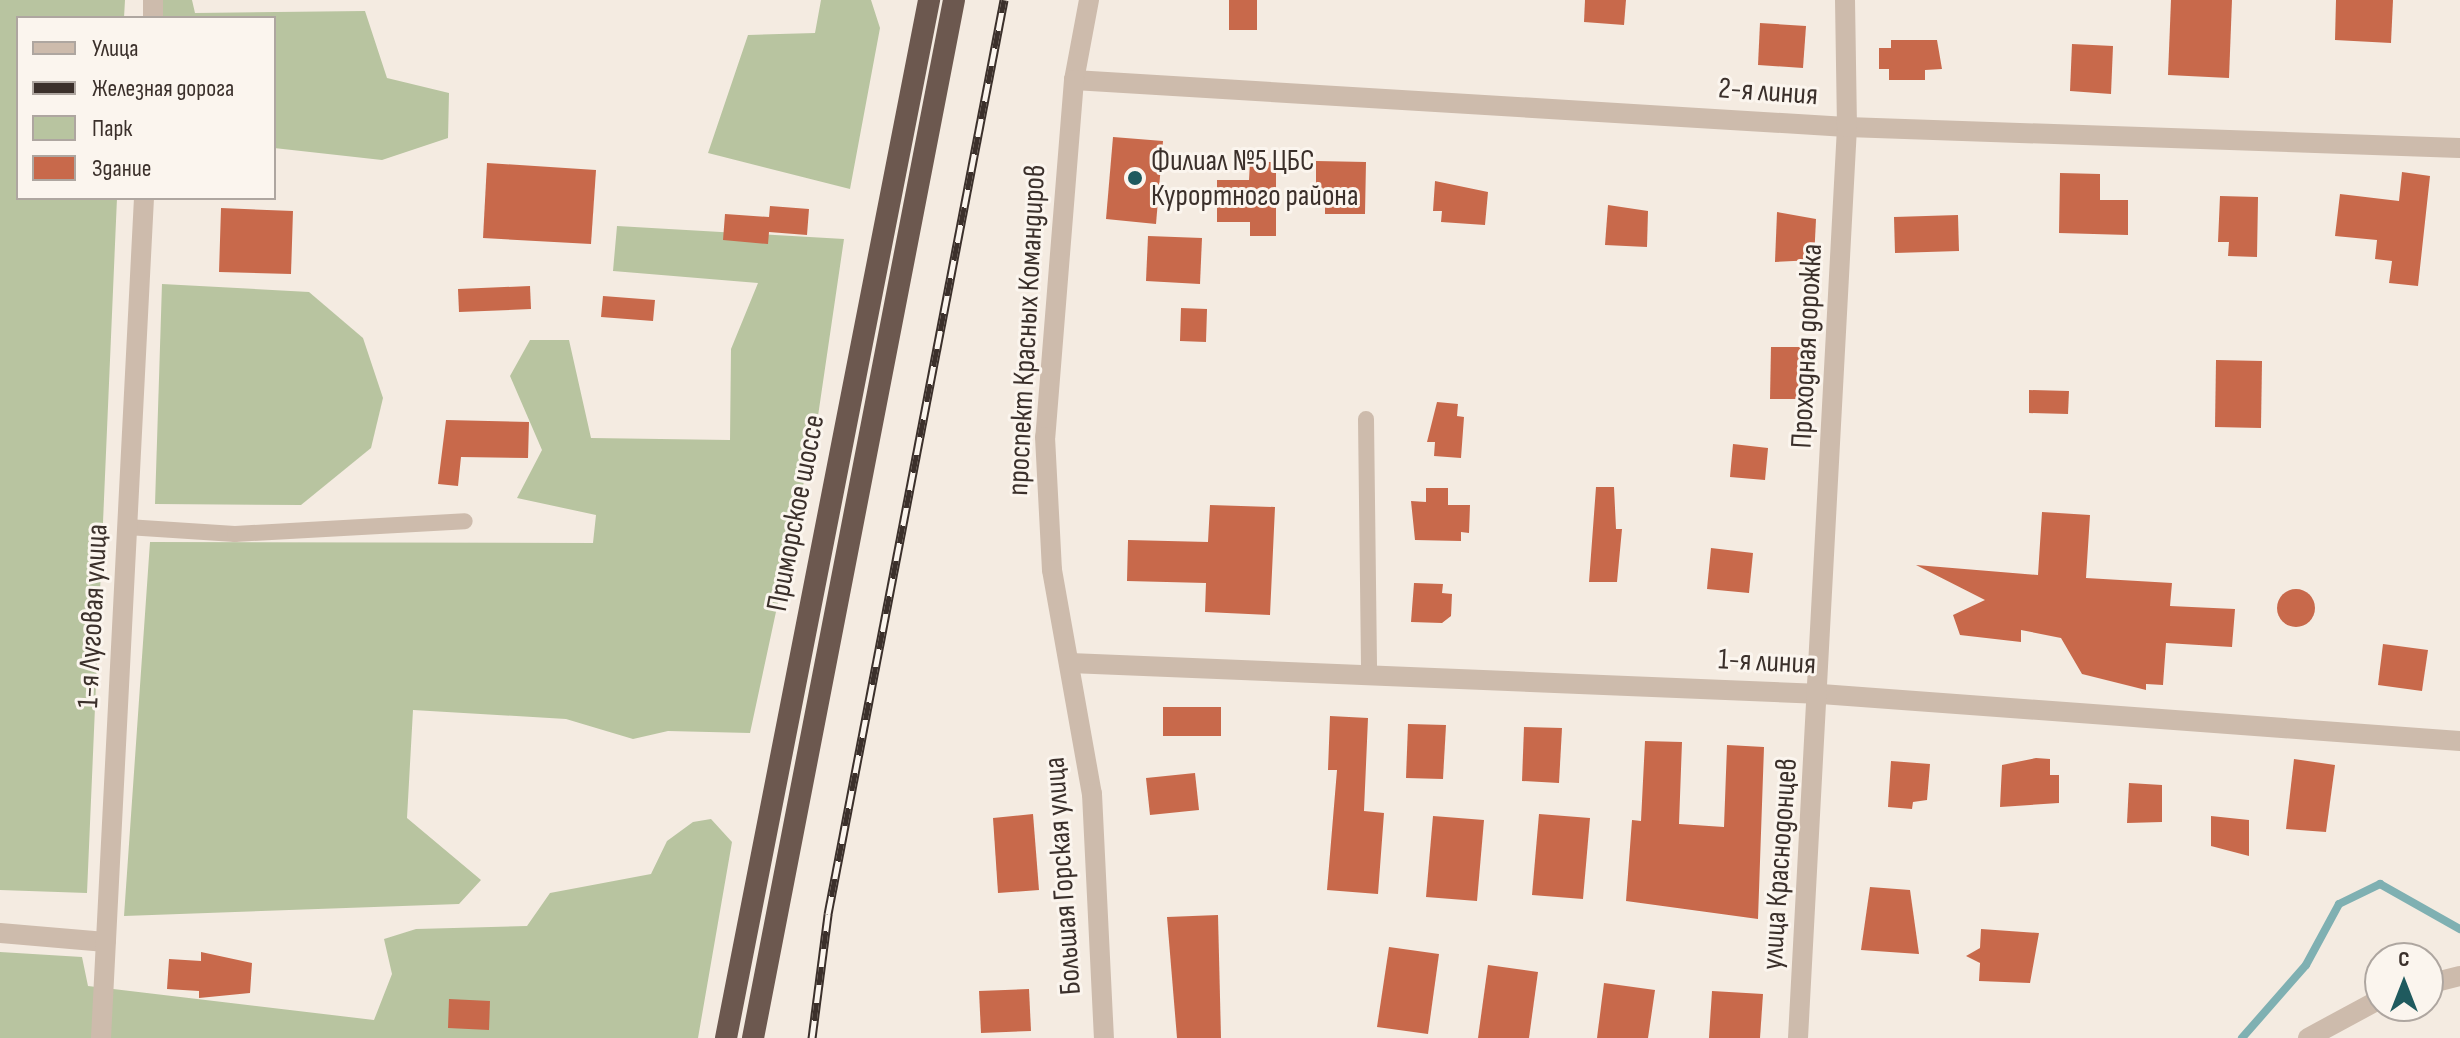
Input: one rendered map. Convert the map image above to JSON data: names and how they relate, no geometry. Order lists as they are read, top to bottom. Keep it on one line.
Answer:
{"streets":{"highway":["Приморское шоссе"],"street":["2-я линия","проспект Красных Командиров","Проходная дорожка","1-я Луговая улица","1-я линия","улица Краснодонцев","Большая Горская улица"]},"crossings":[["2-я линия","проспект Красных Командиров"],["2-я линия","Проходная дорожка"],["проспект Красных Командиров","1-я линия"],["проспект Красных Командиров","Большая Горская улица"],["Проходная дорожка","1-я линия"],["Проходная дорожка","улица Краснодонцев"],["1-я линия","улица Краснодонцев"],["1-я линия","Большая Горская улица"]],"places":["Филиал №5 ЦБС Курортного района"],"legend":["Улица","Железная дорога","Парк","Здание"],"north":"top"}
